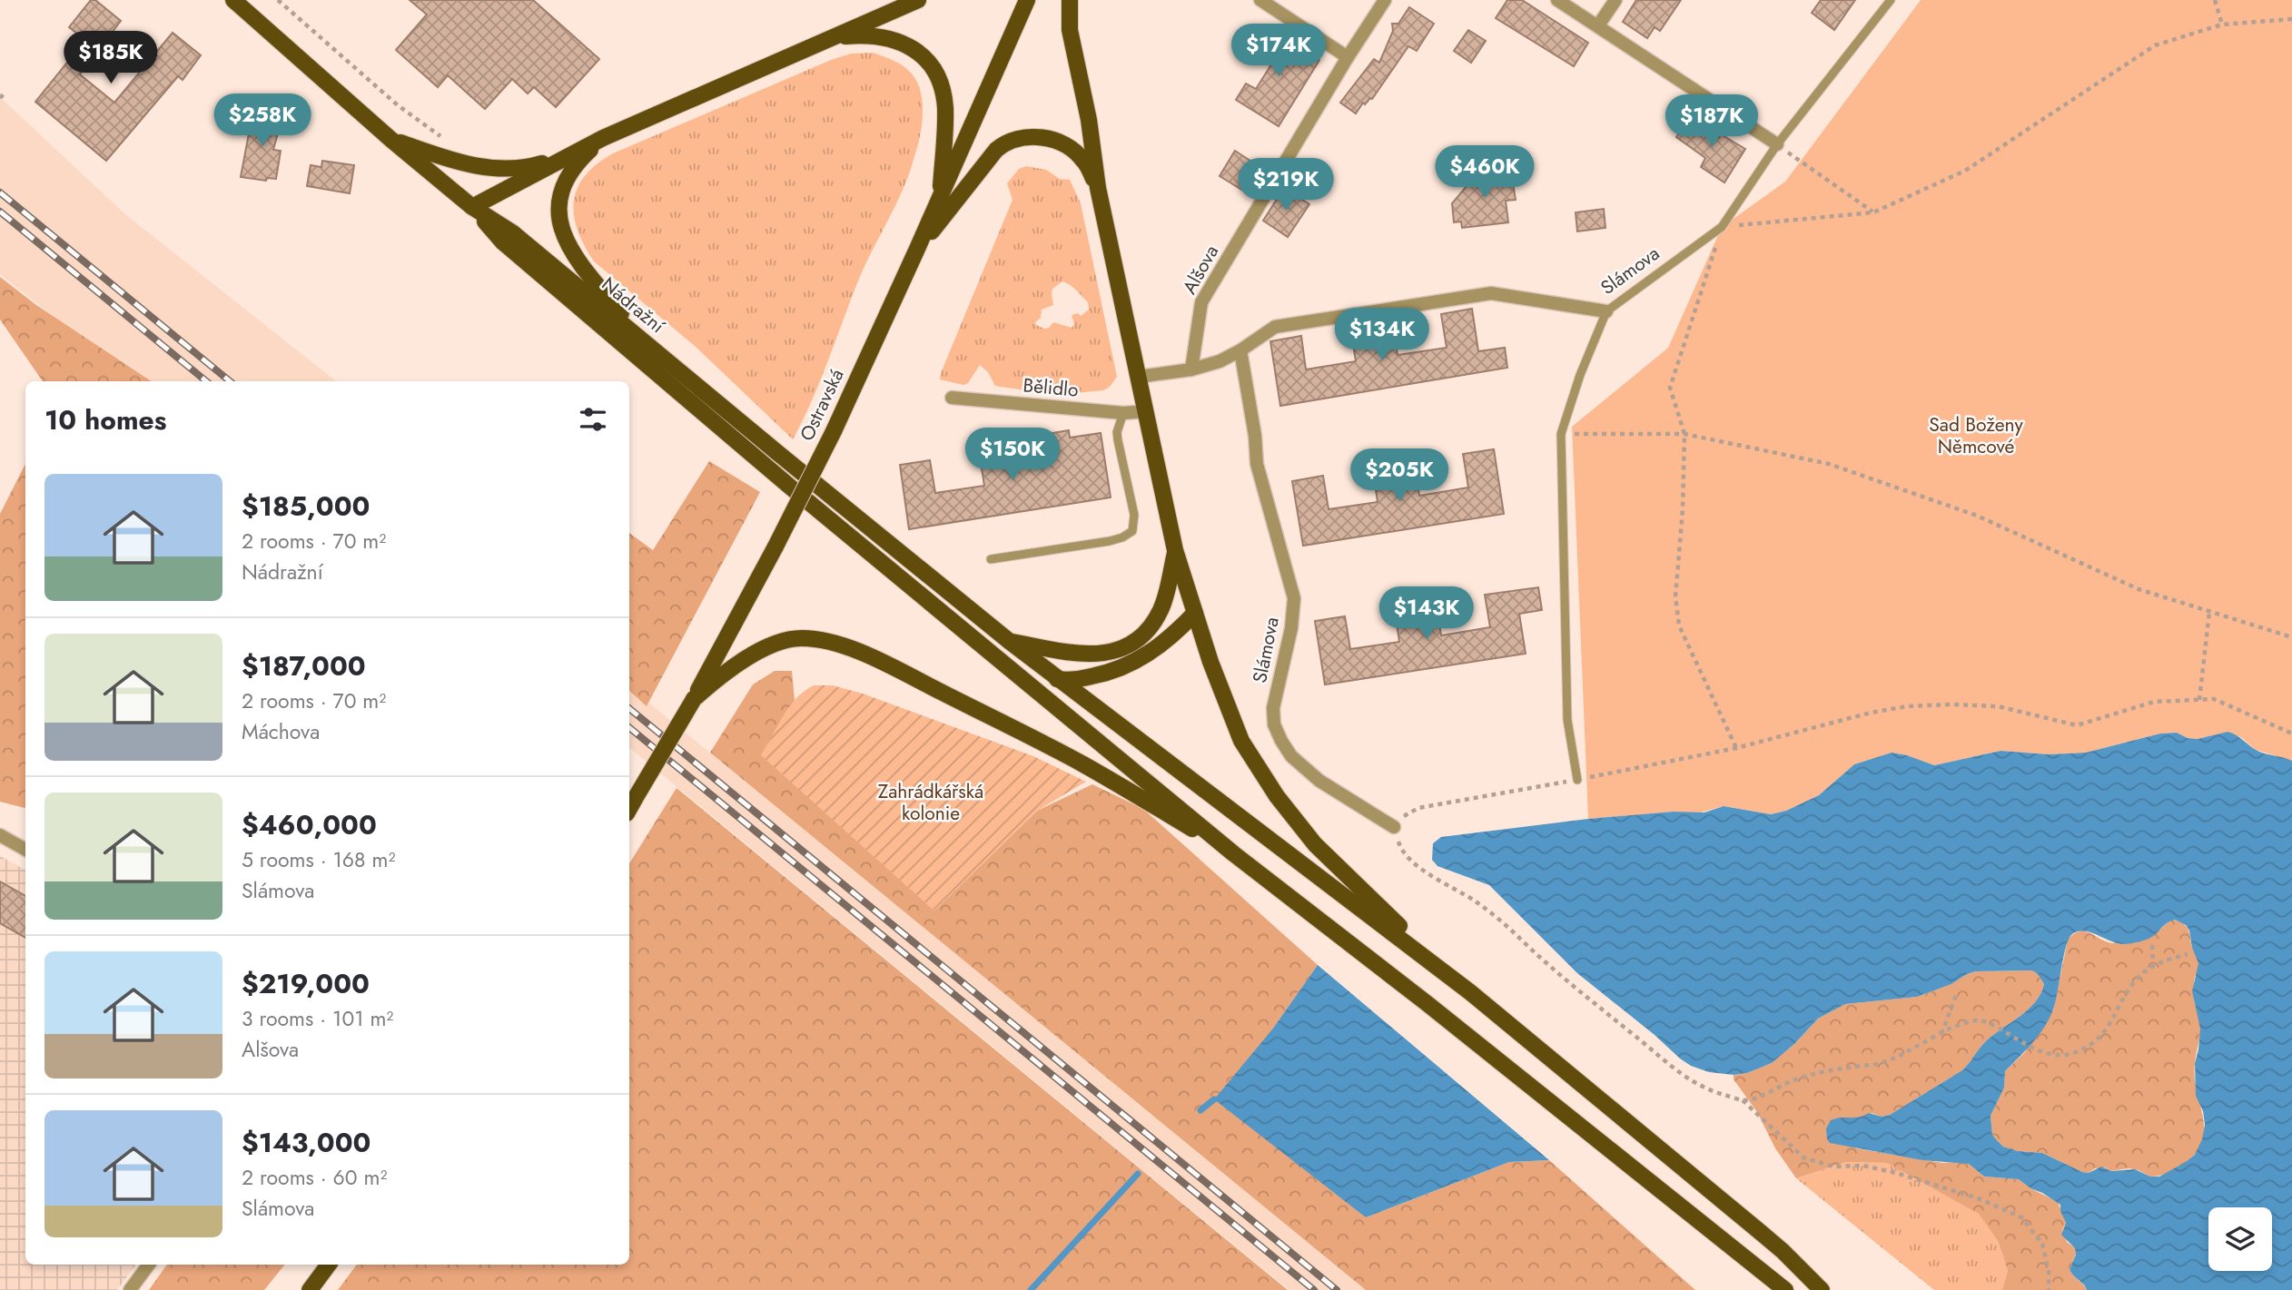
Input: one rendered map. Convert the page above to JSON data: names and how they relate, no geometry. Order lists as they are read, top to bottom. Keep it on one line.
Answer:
{"streets":{"main road":["Nádražní","Ostravská"],"street":["Alšova","Slámova","Bělidlo"]},"crossings":[["Alšova","Slámova"]],"parks":["Sad Boženy Němcové","Zahrádkářská kolonie"],"page":{"price":["$174K","$185K","$258K","$187K","$460K","$219K","$134K","$150K","$205K","$143K"],"heading":"10 homes","list":[{"name":"$185,000","note":"2 rooms · 70 m² · Nádražní"},{"name":"$187,000","note":"2 rooms · 70 m² · Máchova"},{"name":"$460,000","note":"5 rooms · 168 m² · Slámova"},{"name":"$219,000","note":"3 rooms · 101 m² · Alšova"},{"name":"$143,000","note":"2 rooms · 60 m² · Slámova"}]}}
